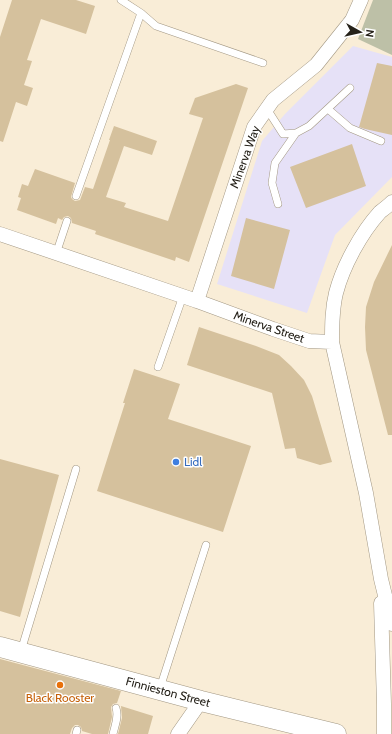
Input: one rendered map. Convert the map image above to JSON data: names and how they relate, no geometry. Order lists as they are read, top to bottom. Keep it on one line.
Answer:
{"streets":{"street":["Minerva Way","Minerva Street","Finnieston Street"]},"crossings":[["Minerva Way","Minerva Street"]],"places":["Lidl","Black Rooster"],"north":"right"}
